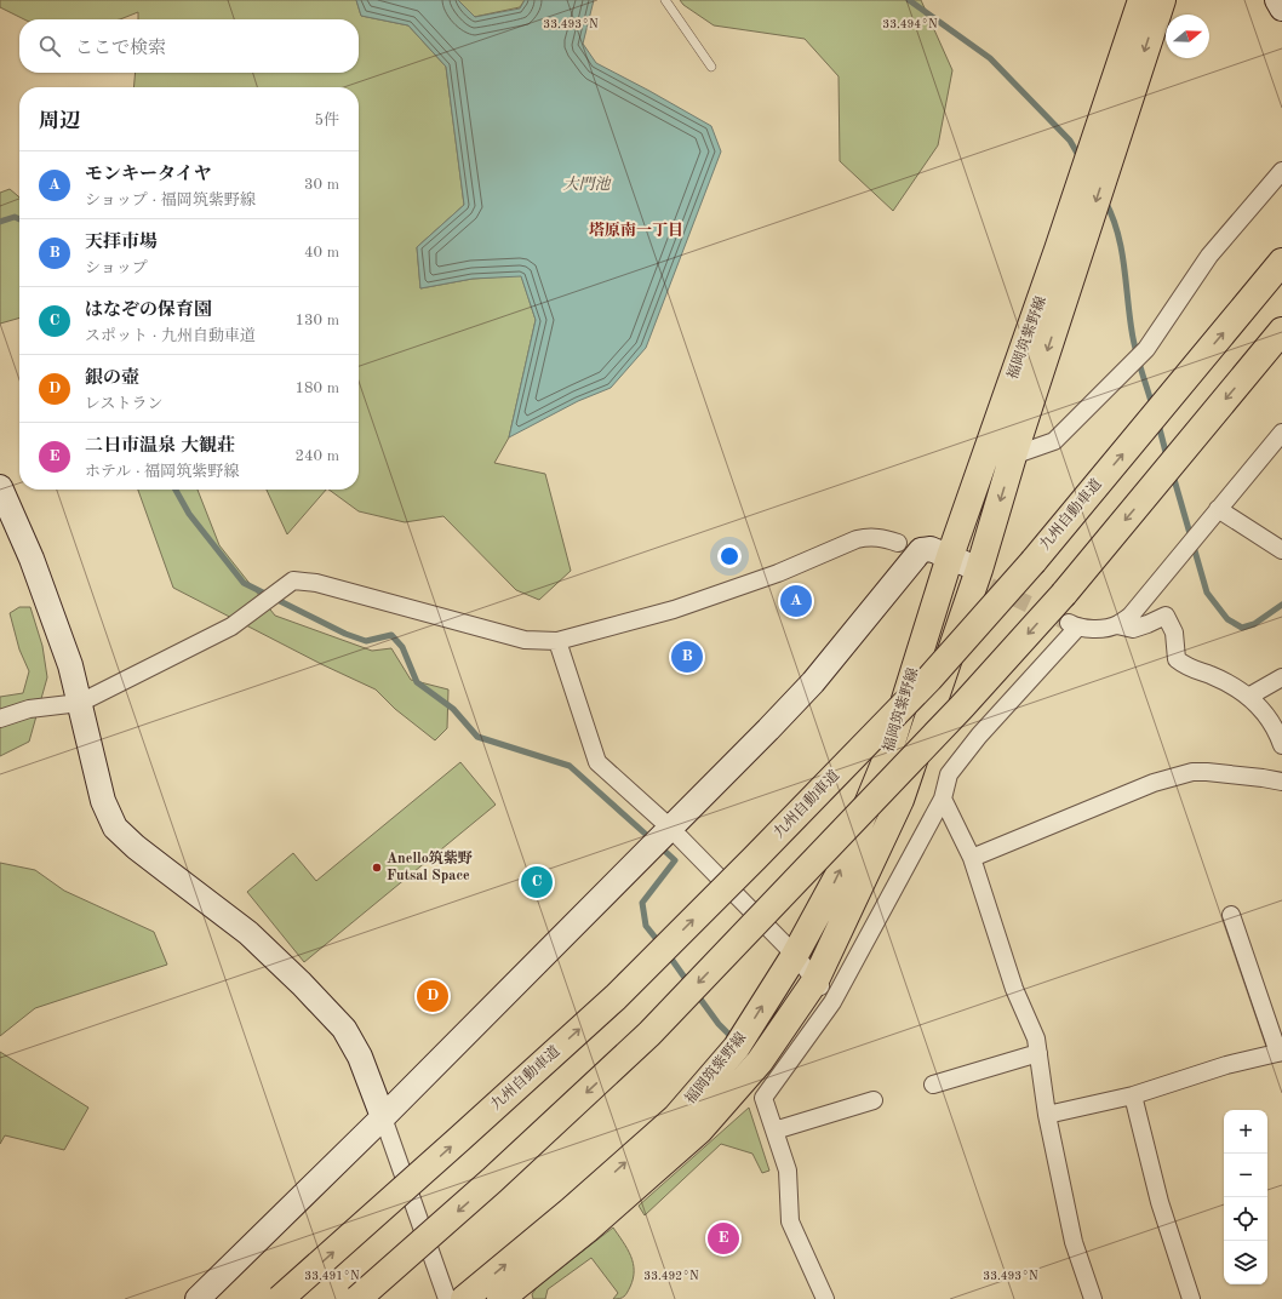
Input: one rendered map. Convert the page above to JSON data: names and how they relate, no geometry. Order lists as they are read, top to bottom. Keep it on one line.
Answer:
{"streets":{"main road":["福岡筑紫野線","九州自動車道"]},"districts":["塔原南一丁目"],"water":["大門池"],"places":["Anello筑紫野 Futsal Space"],"north":"right","page":{"search":"ここで検索","heading":["周辺","5件"],"list":[{"mark":"A","name":"モンキータイヤ","note":"ショップ · 福岡筑紫野線","value":"30 m"},{"mark":"B","name":"天拝市場","note":"ショップ","value":"40 m"},{"mark":"C","name":"はなぞの保育園","note":"スポット · 九州自動車道","value":"130 m"},{"mark":"D","name":"銀の壺","note":"レストラン","value":"180 m"},{"mark":"E","name":"二日市温泉 大観荘","note":"ホテル · 福岡筑紫野線","value":"240 m"}],"pins":["A","B","C","D","E"],"map_buttons":["+","−"]},"coordinates":["33.493°N","33.494°N","33.491°N","33.492°N"]}
